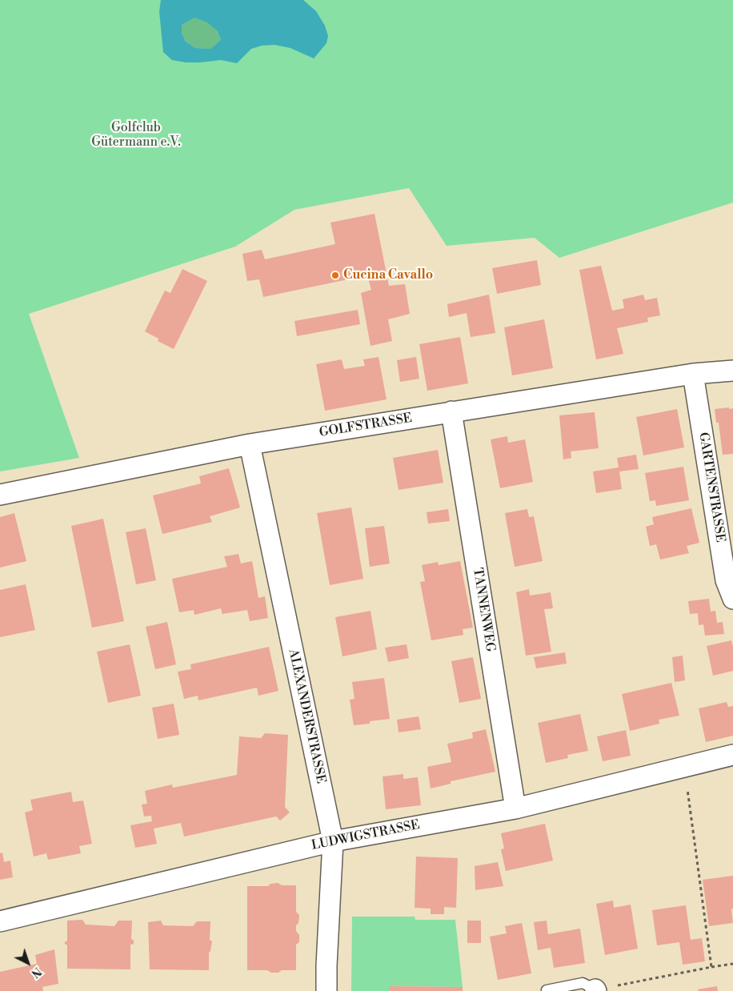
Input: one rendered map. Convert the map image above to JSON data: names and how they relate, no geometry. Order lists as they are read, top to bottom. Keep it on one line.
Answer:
{"streets":{"street":["GOLFSTRASSE","GARTENSTRASSE","TANNENWEG","ALEXANDERSTRASSE","LUDWIGSTRASSE"]},"crossings":[["GOLFSTRASSE","GARTENSTRASSE"],["GOLFSTRASSE","TANNENWEG"],["GOLFSTRASSE","ALEXANDERSTRASSE"],["TANNENWEG","LUDWIGSTRASSE"],["ALEXANDERSTRASSE","LUDWIGSTRASSE"]],"parks":["Golfclub Gütermann e.V."],"places":["Cucina Cavallo"],"north":"bottom right"}
